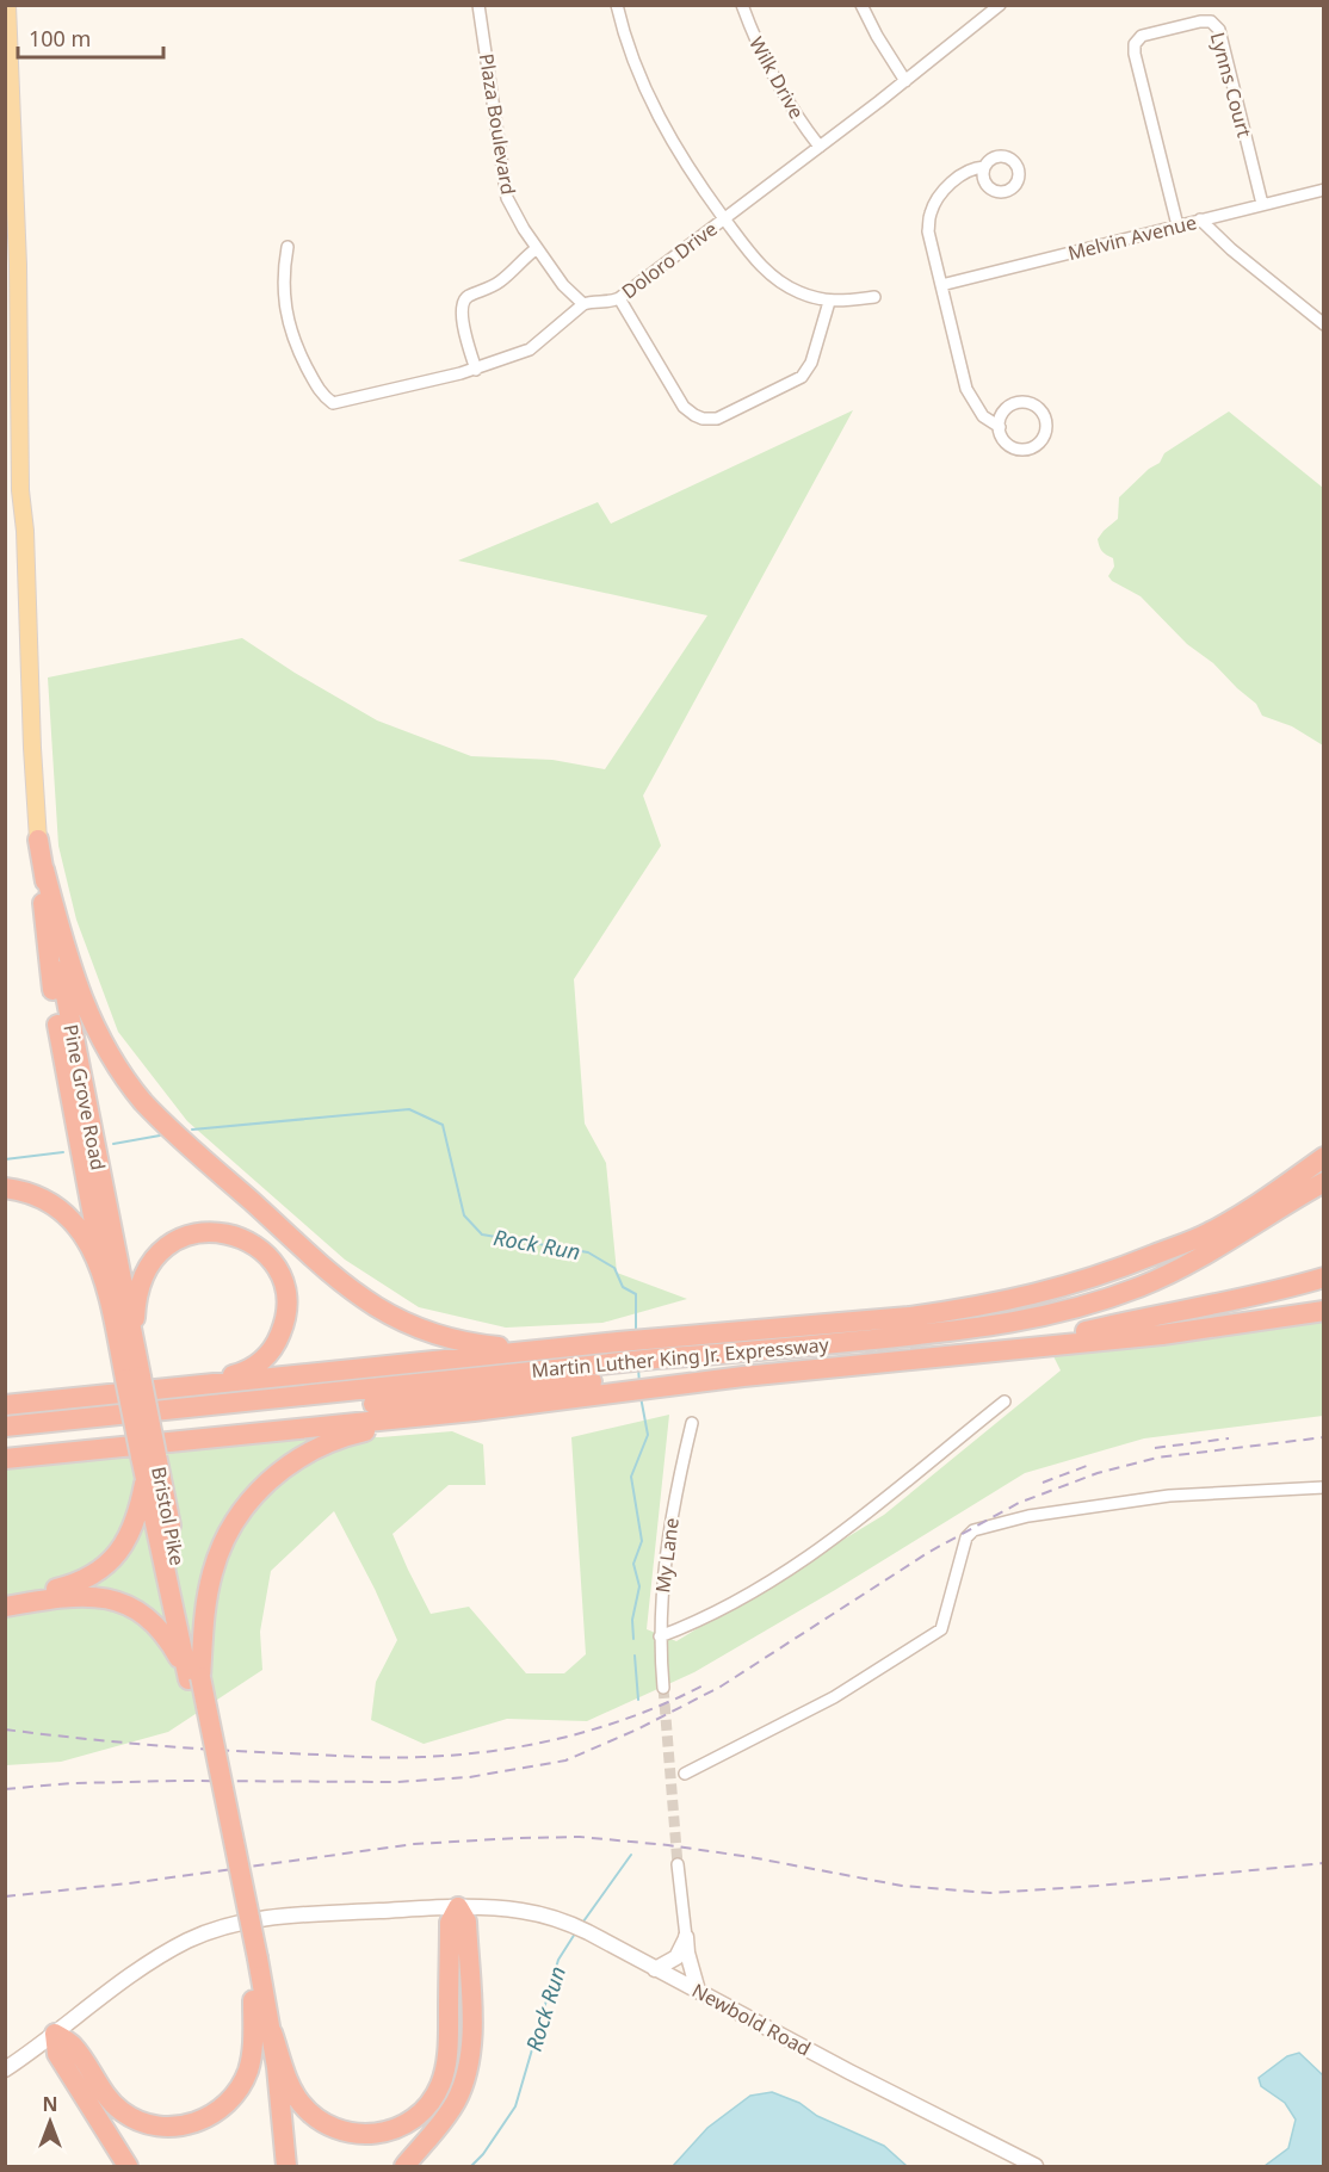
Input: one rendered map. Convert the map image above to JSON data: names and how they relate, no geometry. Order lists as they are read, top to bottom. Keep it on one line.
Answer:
{"streets":{"highway":["Pine Grove Road","Martin Luther King Jr. Expressway","Bristol Pike"],"main road":["Newbold Road"],"street":["Wilk Drive","Lynns Court","Plaza Boulevard","Melvin Avenue","Doloro Drive","My Lane"]},"crossings":[["Wilk Drive","Doloro Drive"],["Lynns Court","Melvin Avenue"],["Plaza Boulevard","Doloro Drive"],["Pine Grove Road","Bristol Pike"]],"water":["Rock Run"],"scale_bar":"100 m","north":"top"}
